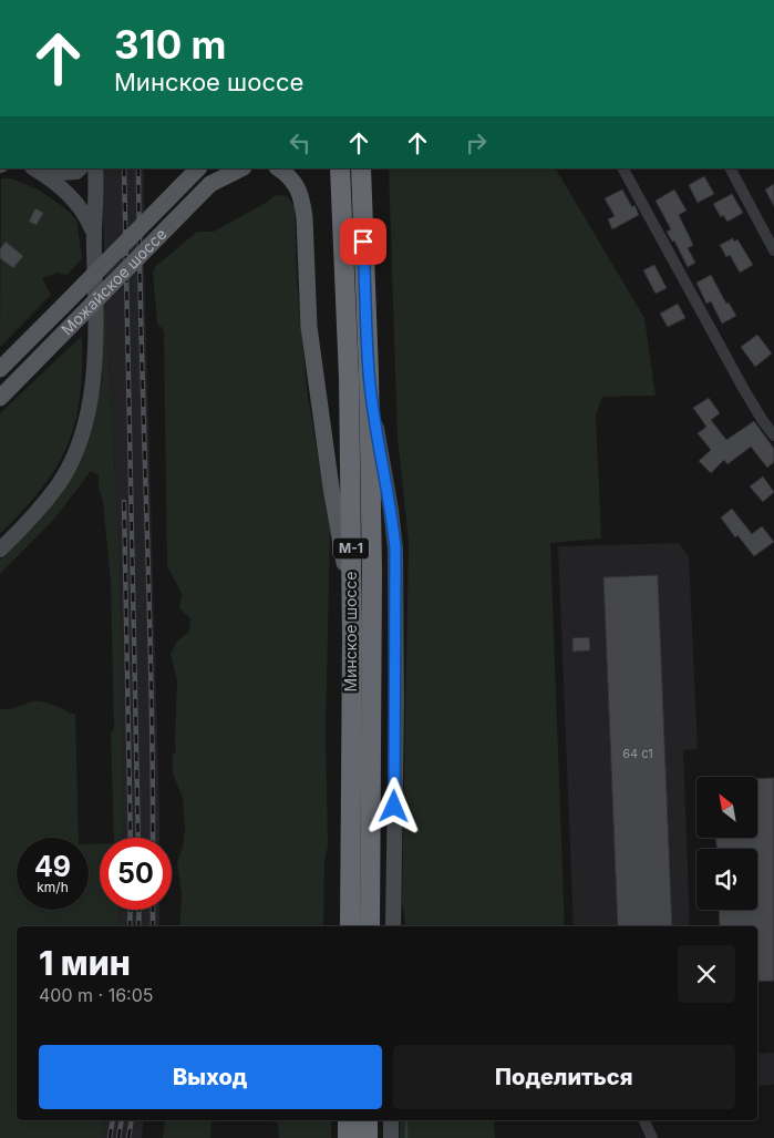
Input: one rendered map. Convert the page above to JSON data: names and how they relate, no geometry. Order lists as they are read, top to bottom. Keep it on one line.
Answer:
{"streets":{"highway":["М-1","Минское шоссе"],"main road":["Можайское шоссе"]},"house_numbers":["64 с1"],"north":"top left","page":{"turn":["310 m","Минское шоссе"],"speed":"49 km/h","limit":"50","heading":["1 мин","400 m · 16:05"],"buttons":["Выход","Поделиться"]}}
